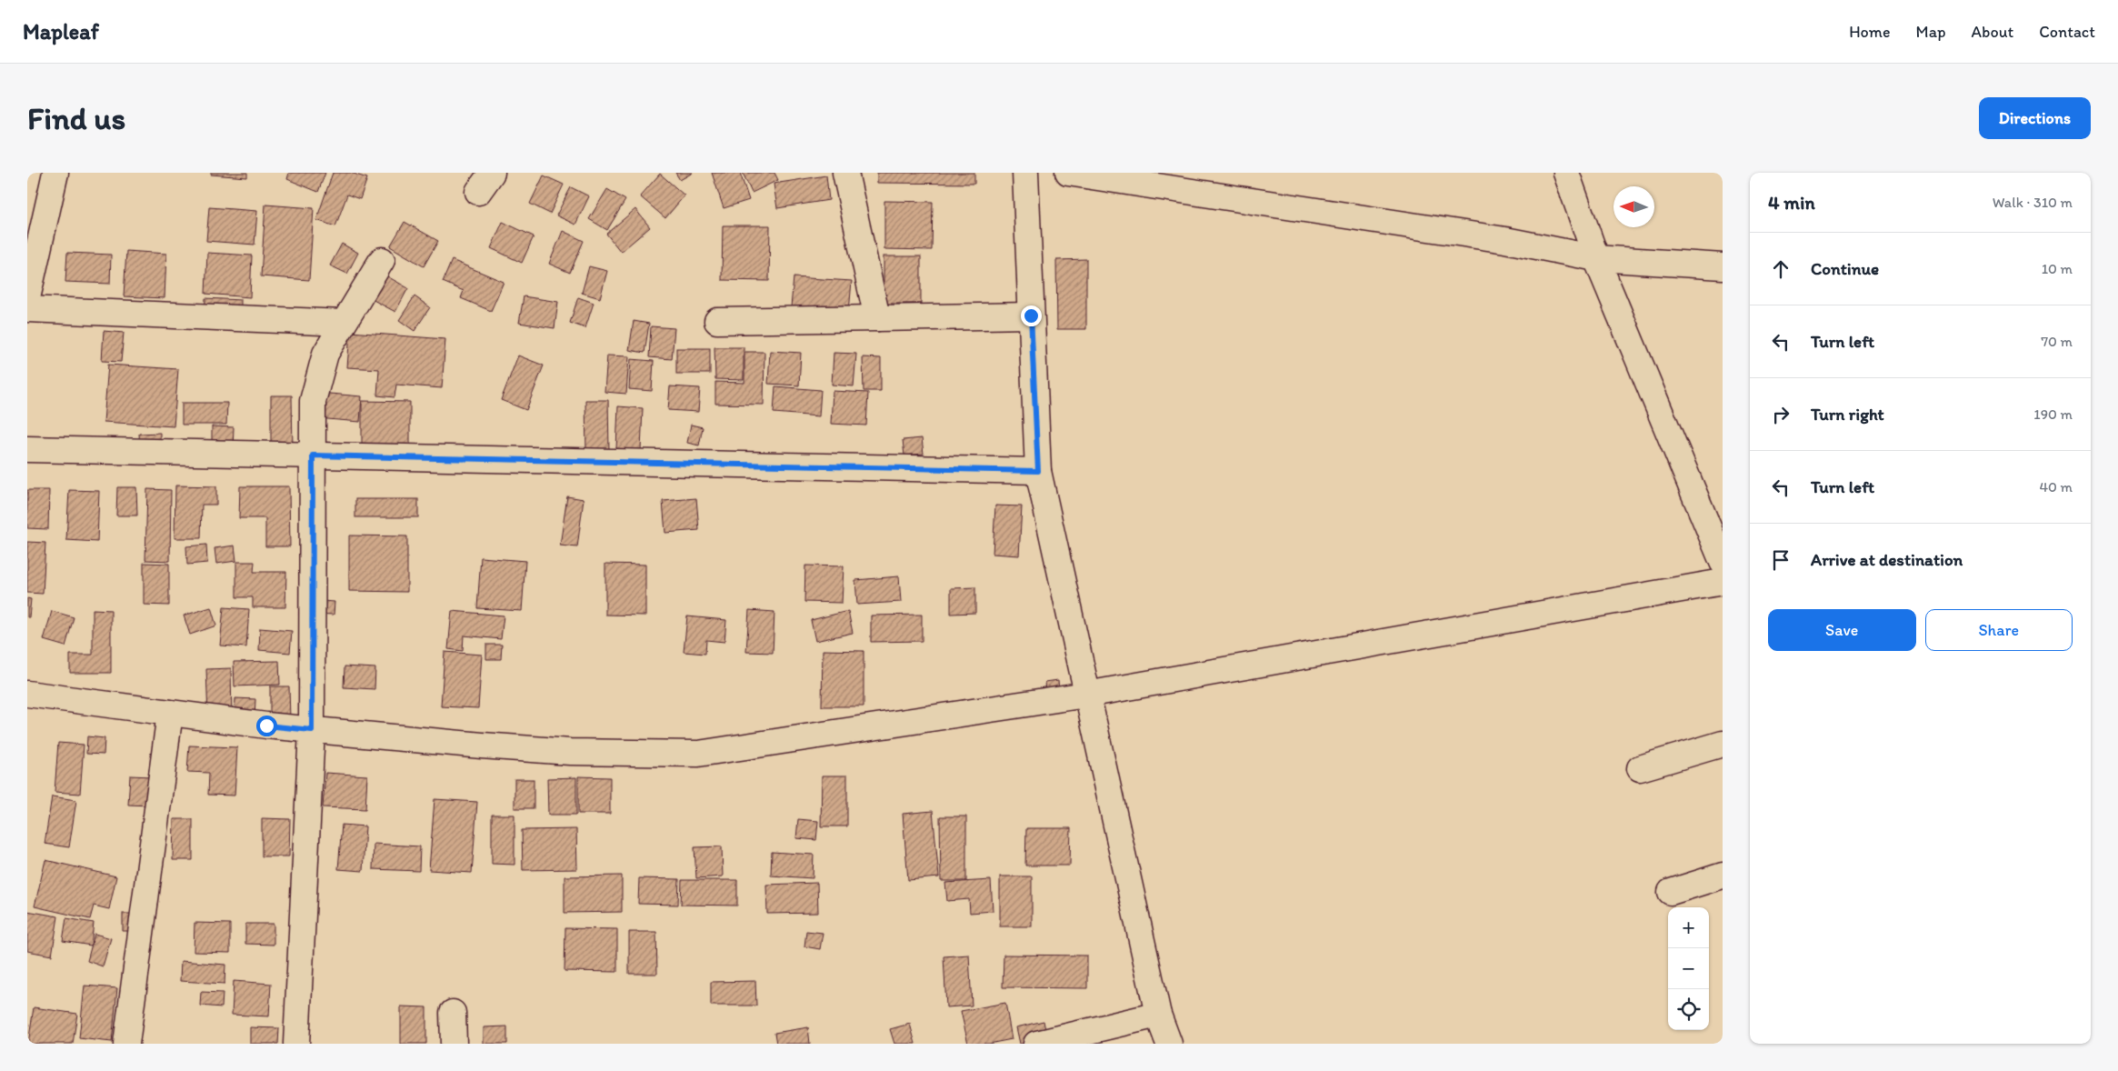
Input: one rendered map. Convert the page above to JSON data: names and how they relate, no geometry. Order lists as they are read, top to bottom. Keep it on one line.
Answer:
{"north":"left","page":{"header":"Mapleaf","nav":["Home","Map","About","Contact"],"buttons":["Directions",["Save","Share"]],"title":"Find us","heading":["4 min","Walk · 310 m"],"list":[["Continue","10 m"],["Turn left","70 m"],["Turn right","190 m"],["Turn left","40 m"],"Arrive at destination"],"map_buttons":["+","−"]}}
